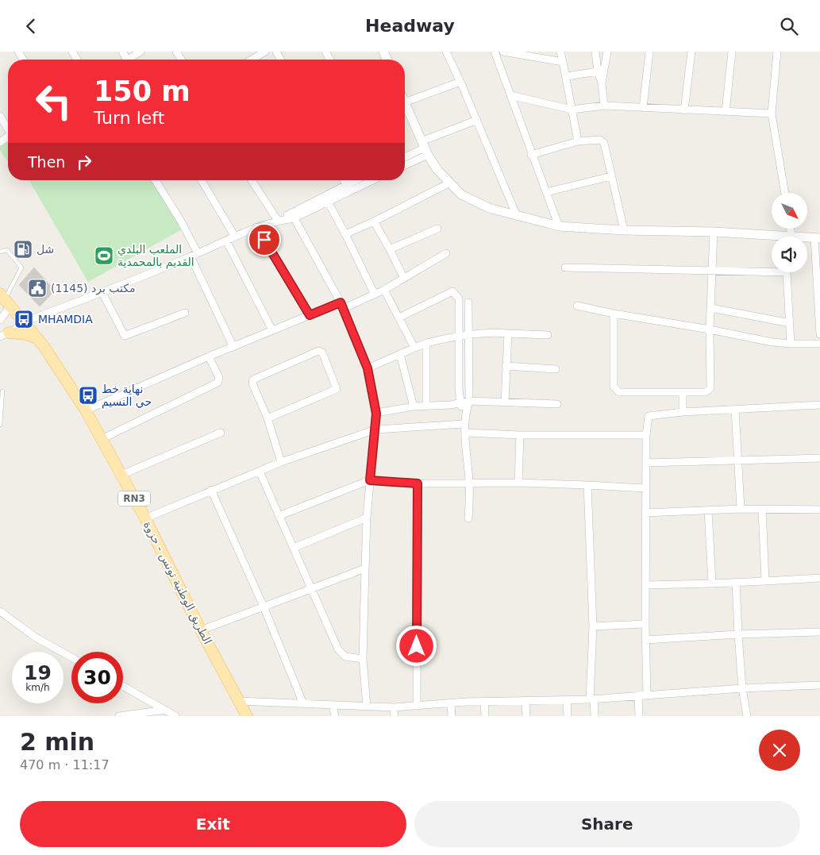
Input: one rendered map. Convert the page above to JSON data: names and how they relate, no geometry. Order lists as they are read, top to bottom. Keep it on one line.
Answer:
{"streets":{"main road":["RN3","الطريق الوطنية تونس - حزوة"]},"places":{"fuel station":["شل"],"sports":["الملعب البلدي القديم بالمحمدية"],"public building":["مكتب برد (1145)"],"bus stop":["MHAMDIA","نهاية خط حي النسيم"]},"north":"bottom right","page":{"header":"Headway","turn":["150 m","Turn left"],"then":"Then","speed":"19 km/h","limit":"30","heading":["2 min","470 m · 11:17"],"buttons":["Exit","Share"]}}
